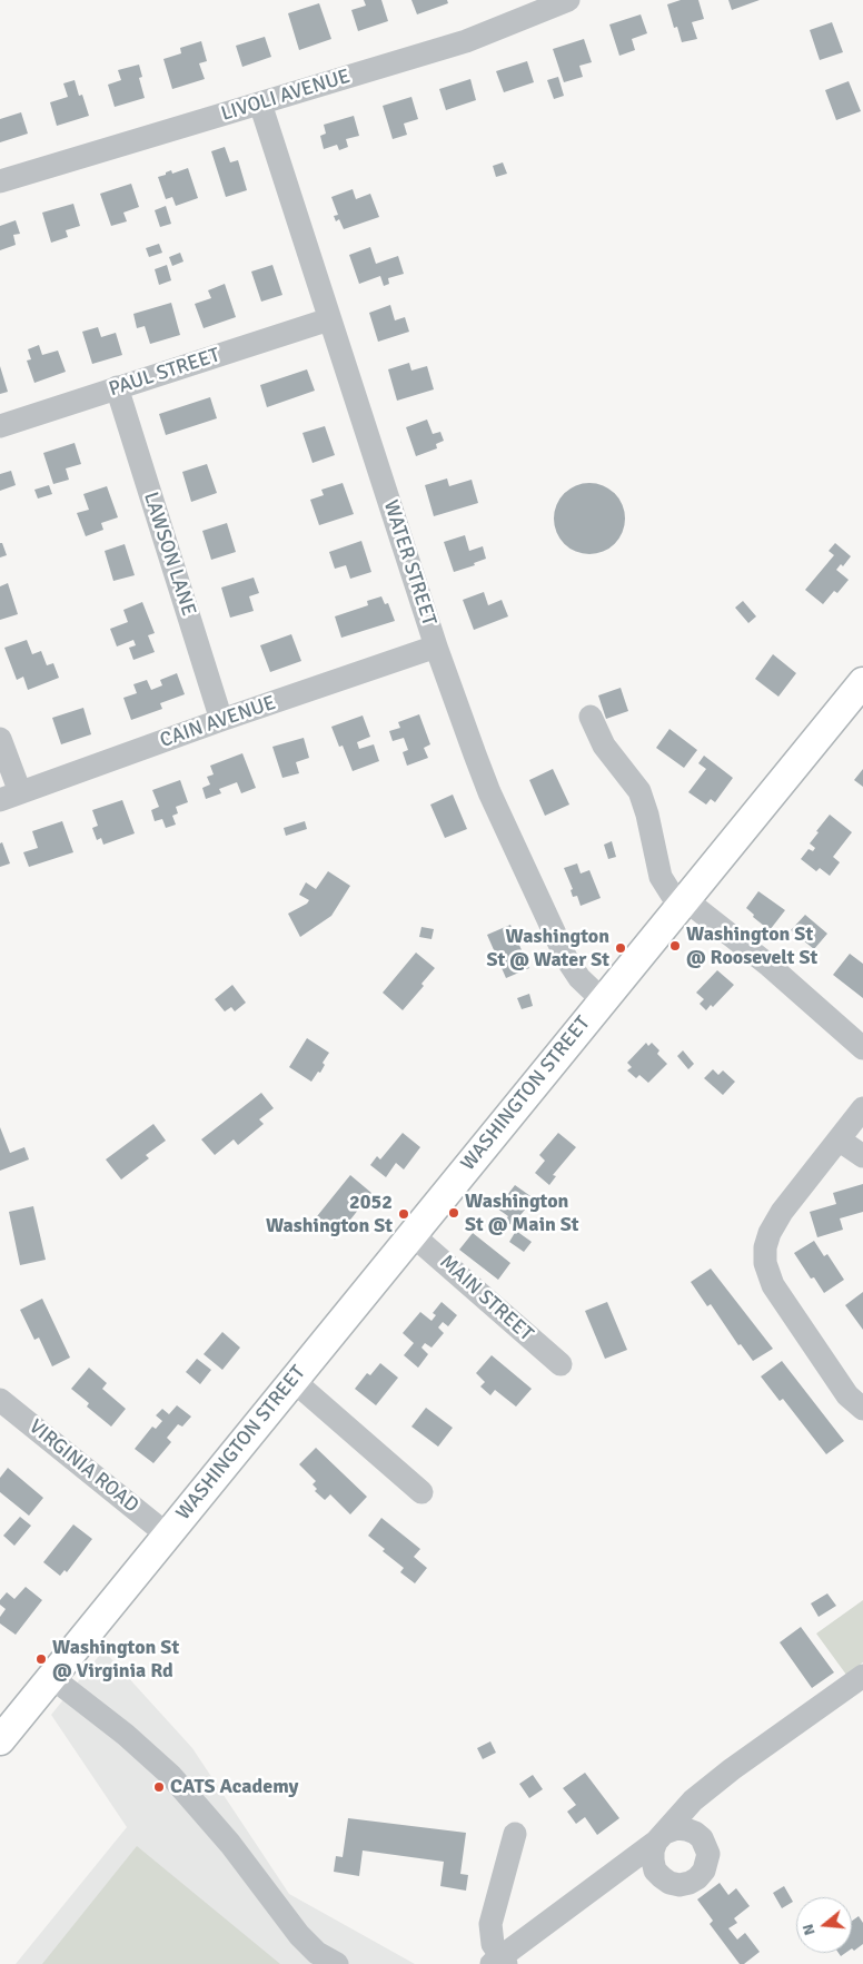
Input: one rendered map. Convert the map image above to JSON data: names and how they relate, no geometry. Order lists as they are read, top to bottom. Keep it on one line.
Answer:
{"streets":{"main road":["WASHINGTON STREET"],"street":["LIVOLI AVENUE","PAUL STREET","LAWSON LANE","WATER STREET","CAIN AVENUE","MAIN STREET","VIRGINIA ROAD"]},"crossings":[["LIVOLI AVENUE","WATER STREET"],["PAUL STREET","LAWSON LANE"],["PAUL STREET","WATER STREET"],["LAWSON LANE","CAIN AVENUE"],["WATER STREET","CAIN AVENUE"],["WATER STREET","WASHINGTON STREET"],["WASHINGTON STREET","MAIN STREET"],["WASHINGTON STREET","VIRGINIA ROAD"]],"places":["Washington St @ Roosevelt St","Washington St @ Water St","Washington St @ Main St","2052 Washington St","Washington St @ Virginia Rd","CATS Academy"],"north":"left"}
